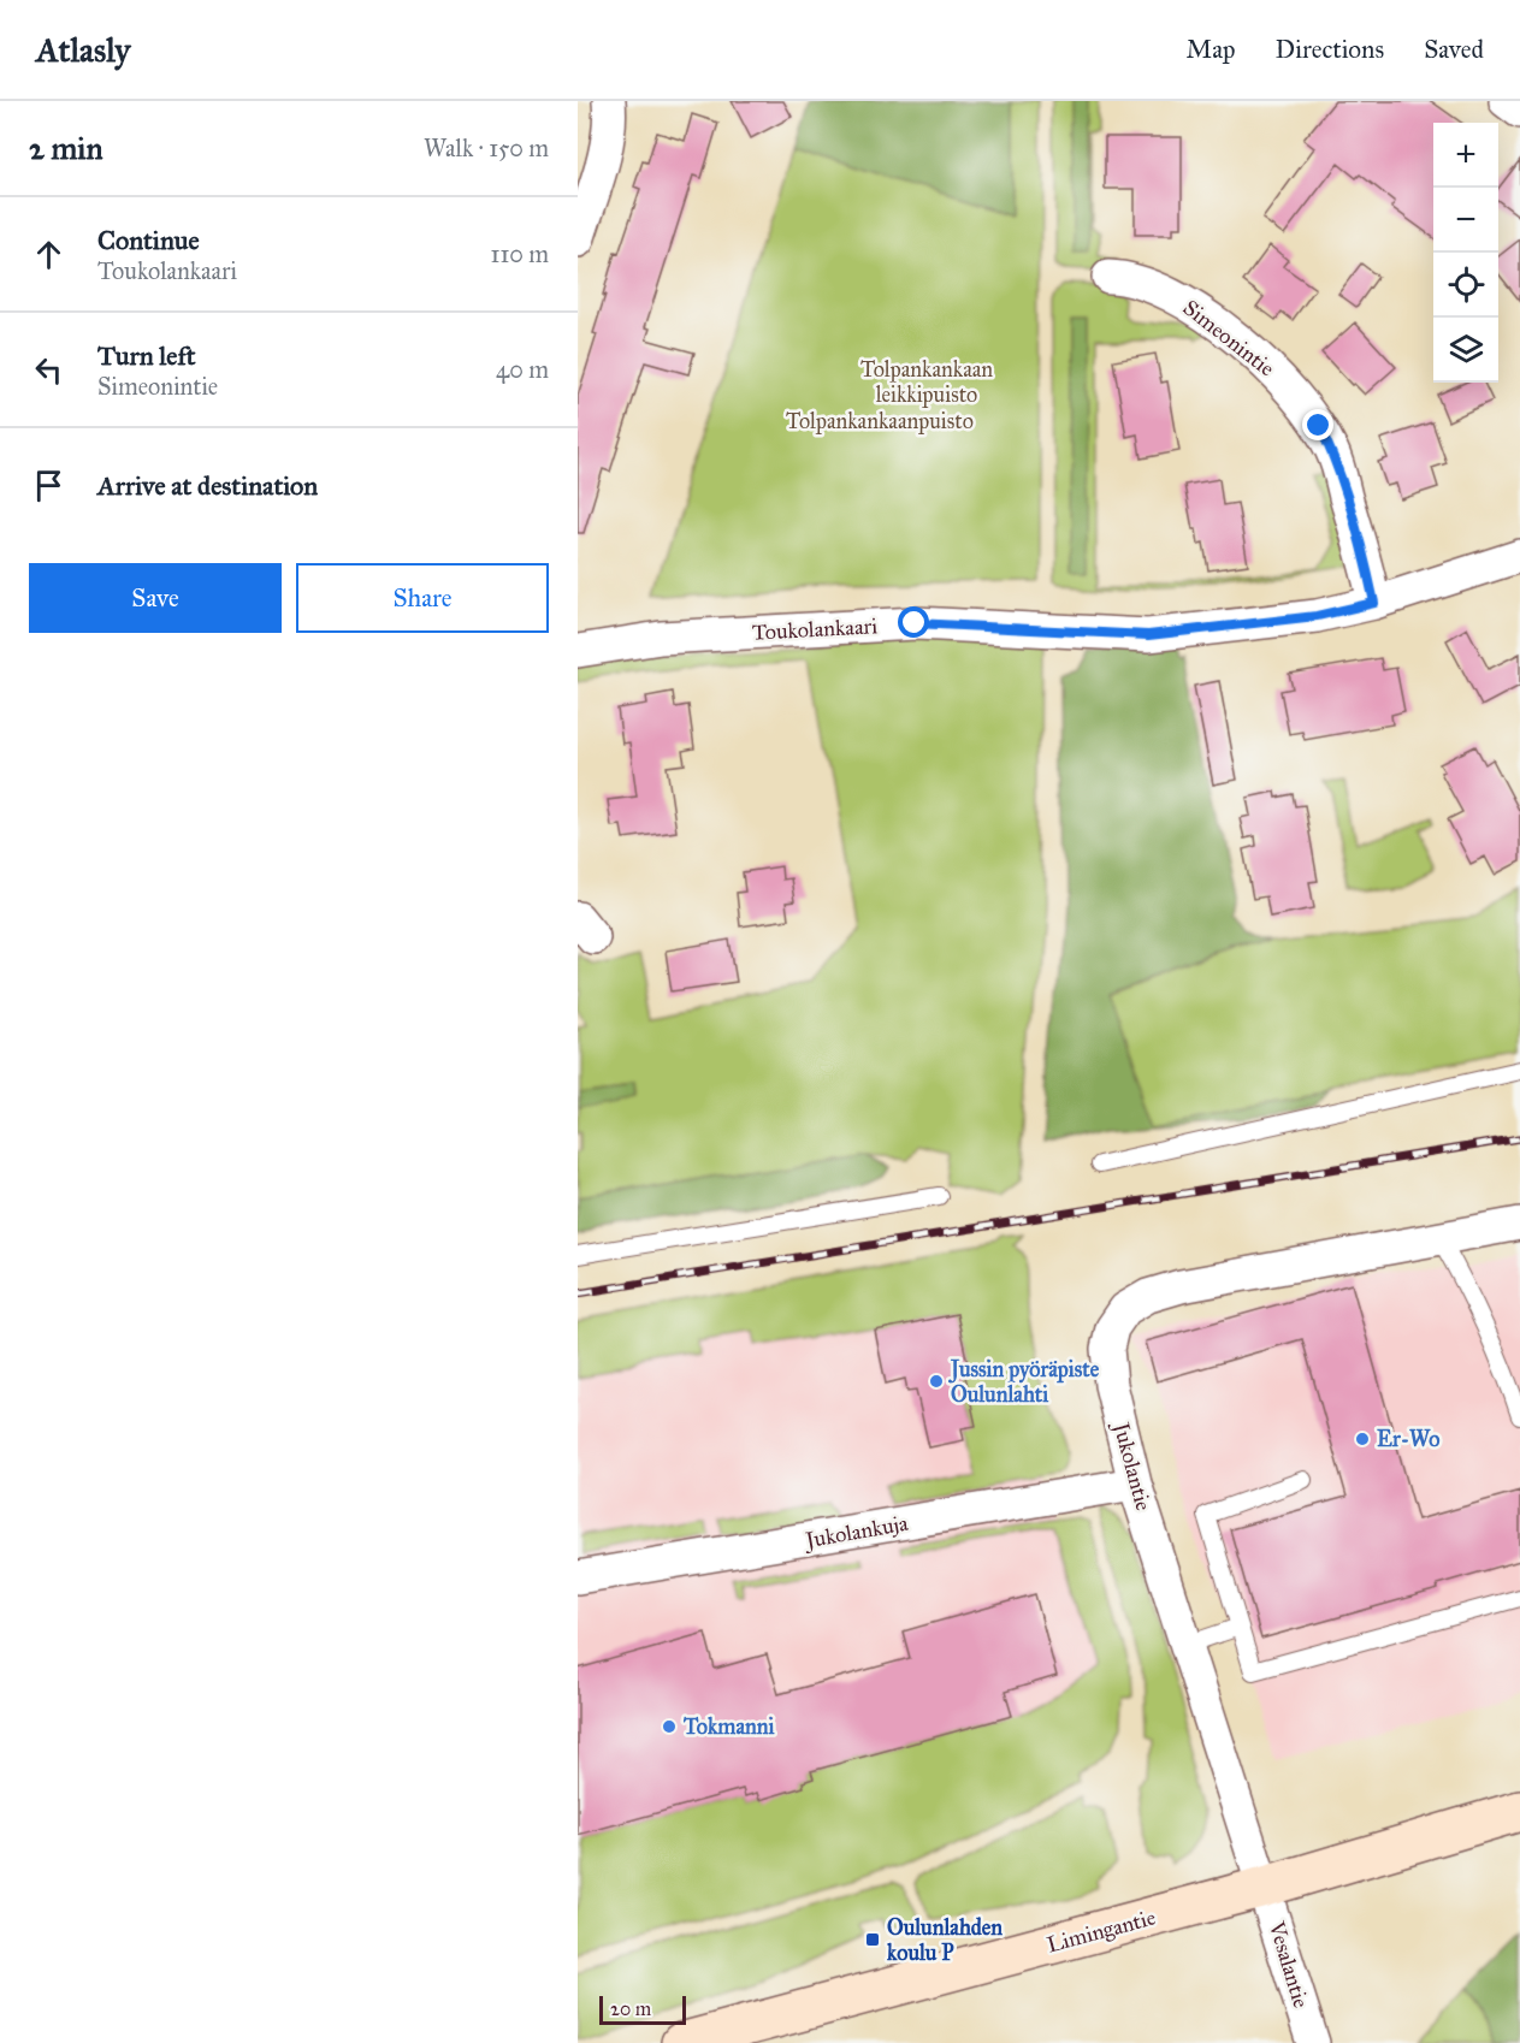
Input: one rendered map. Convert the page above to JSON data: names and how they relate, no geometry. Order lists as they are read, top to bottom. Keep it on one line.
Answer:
{"streets":{"main road":["Limingantie"],"street":["Simeonintie","Toukolankaari","Jukolantie","Jukolankuja","Vesalantie"]},"crossings":[["Simeonintie","Toukolankaari"],["Jukolantie","Jukolankuja"],["Jukolantie","Limingantie"],["Jukolantie","Vesalantie"],["Limingantie","Vesalantie"]],"parks":["Tolpankankaan leikkipuisto","Tolpankankaanpuisto"],"places":{"other":["Jussin pyöräpiste Oulunlahti","Er-Wo","Tokmanni"],"transit":["Oulunlahden koulu P"]},"scale_bar":"20 m","page":{"header":"Atlasly","nav":["Map","Directions","Saved"],"heading":["2 min","Walk · 150 m"],"map_buttons":["+","−"],"list":[["Continue","Toukolankaari","110 m"],["Turn left","Simeonintie","40 m"],"Arrive at destination"],"buttons":["Save","Share"],"scale":"20 m"}}
